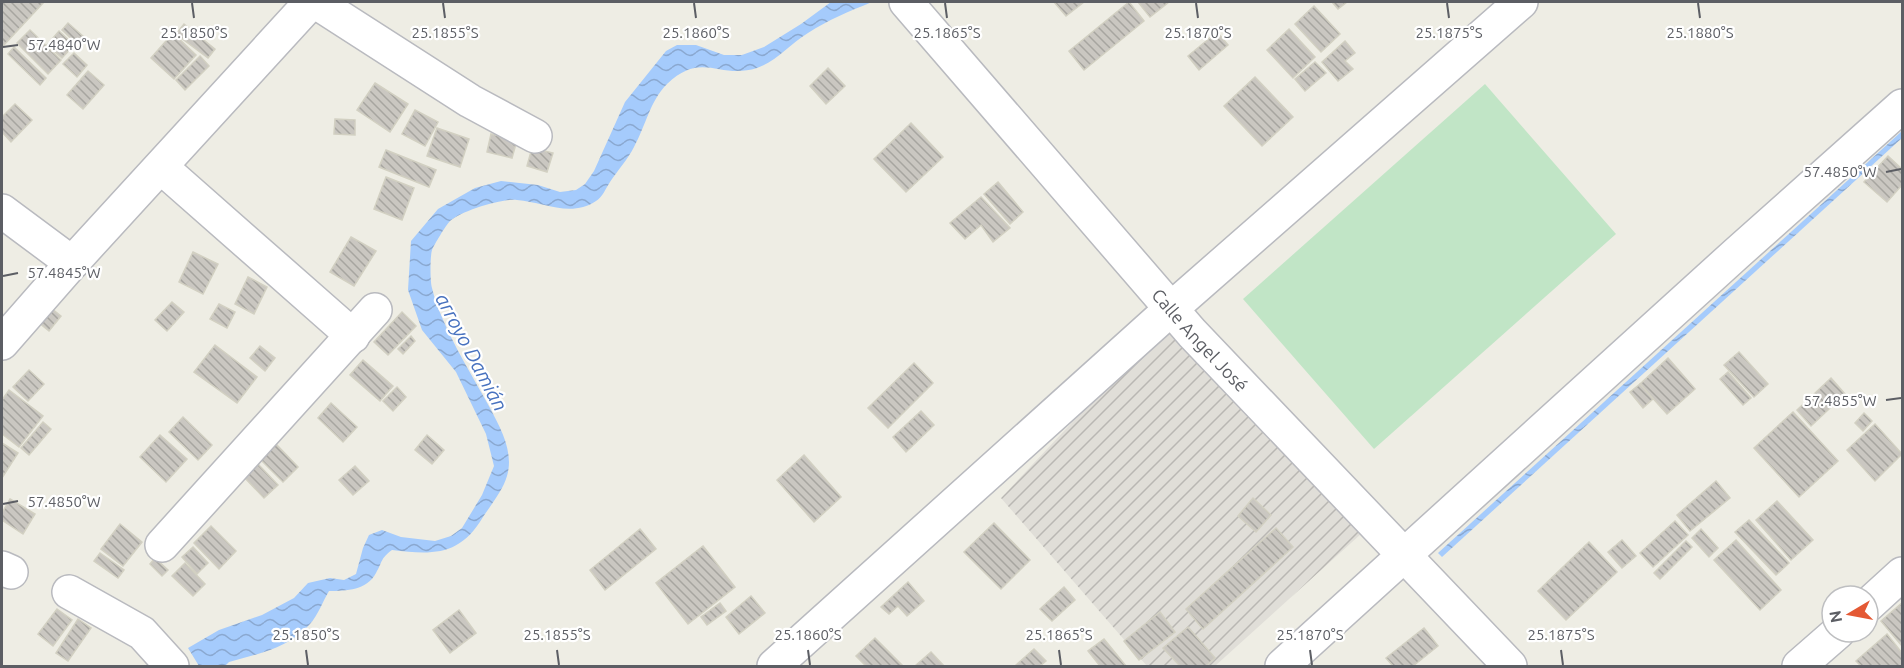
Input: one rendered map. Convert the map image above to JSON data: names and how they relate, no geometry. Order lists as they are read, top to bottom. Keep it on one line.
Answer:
{"streets":{"street":["Calle Angel José"]},"water":["arroyo Damián"],"north":"left","coordinates":["25.1880°S","25.1850°S","25.1855°S","25.1860°S","25.1865°S","25.1870°S","25.1875°S","57.4840°W","57.4850°W","57.4845°W","57.4855°W"]}
